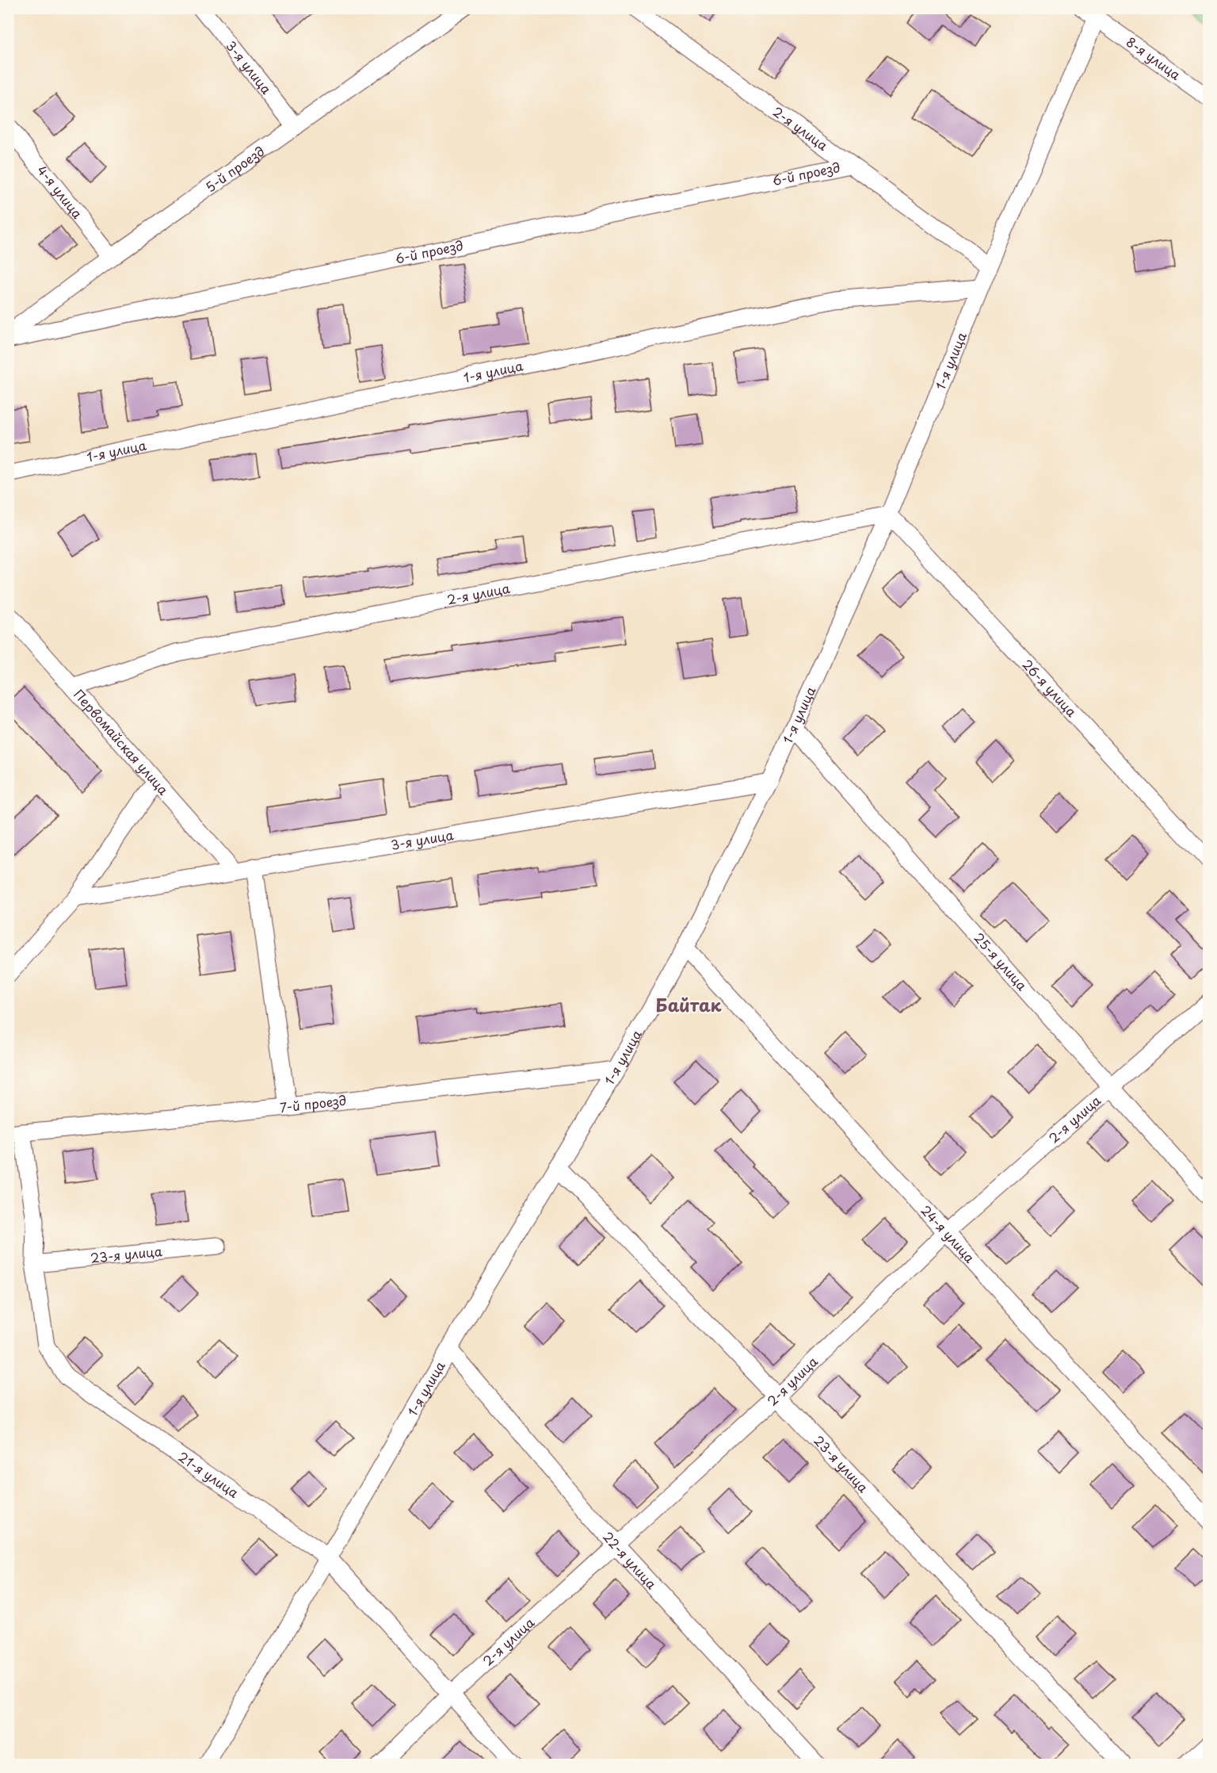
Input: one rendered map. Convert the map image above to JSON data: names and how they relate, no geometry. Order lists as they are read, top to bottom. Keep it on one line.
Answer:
{"streets":{"street":["8-я улица","3-я улица","2-я улица","5-й проезд","6-й проезд","4-я улица","1-я улица","26-я улица","Первомайская улица","25-я улица","7-й проезд","24-я улица","23-я улица","21-я улица","22-я улица"]},"crossings":[["8-я улица","1-я улица"],["3-я улица","5-й проезд"],["3-я улица","1-я улица"],["3-я улица","Первомайская улица"],["2-я улица","6-й проезд"],["2-я улица","1-я улица"],["2-я улица","26-я улица"],["2-я улица","Первомайская улица"],["2-я улица","25-я улица"],["2-я улица","24-я улица"],["2-я улица","23-я улица"],["2-я улица","21-я улица"],["2-я улица","22-я улица"],["5-й проезд","4-я улица"],["1-я улица","26-я улица"],["1-я улица","25-я улица"],["1-я улица","7-й проезд"],["1-я улица","24-я улица"],["1-я улица","23-я улица"],["1-я улица","21-я улица"],["1-я улица","22-я улица"],["7-й проезд","21-я улица"],["23-я улица","21-я улица"]],"districts":["Байтак"]}
